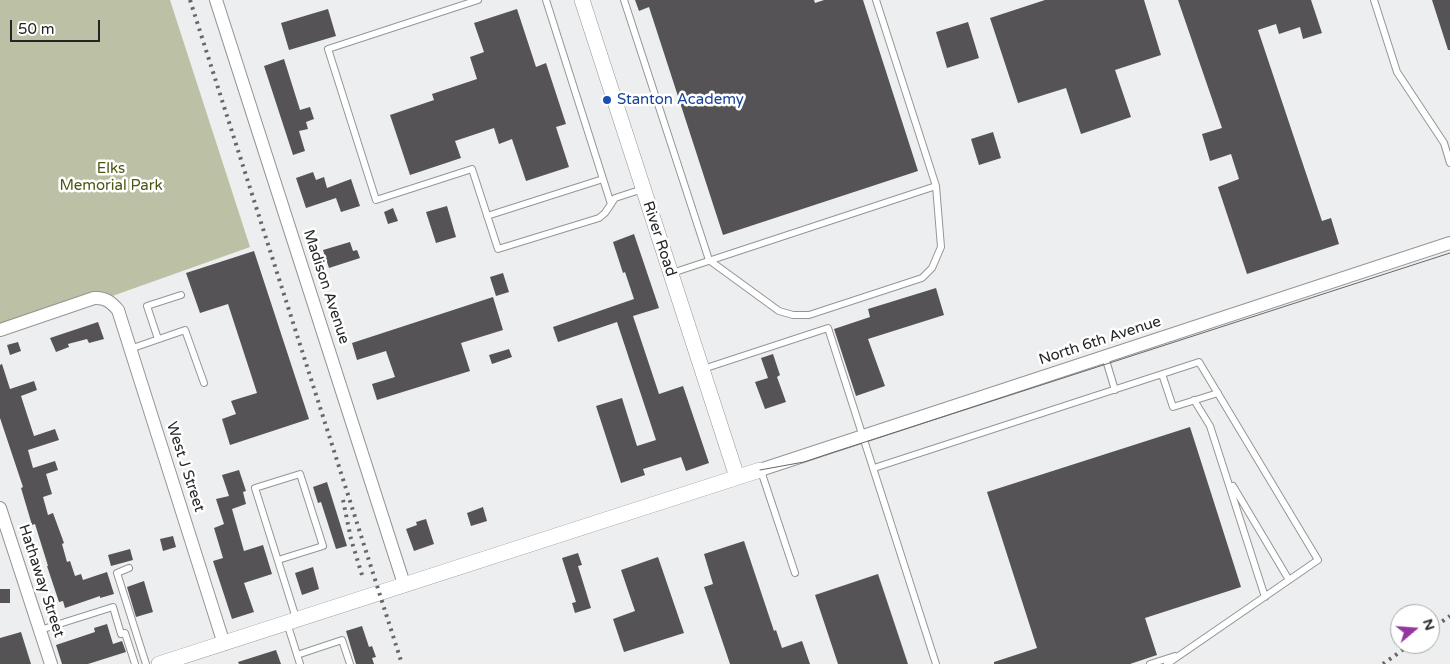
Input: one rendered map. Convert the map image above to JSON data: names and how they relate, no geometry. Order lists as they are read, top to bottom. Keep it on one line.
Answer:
{"streets":{"street":["River Road","Madison Avenue","North 6th Avenue","West J Street","Hathaway Street"]},"parks":["Elks Memorial Park"],"places":["Stanton Academy"],"scale_bar":"50 m","north":"right"}
